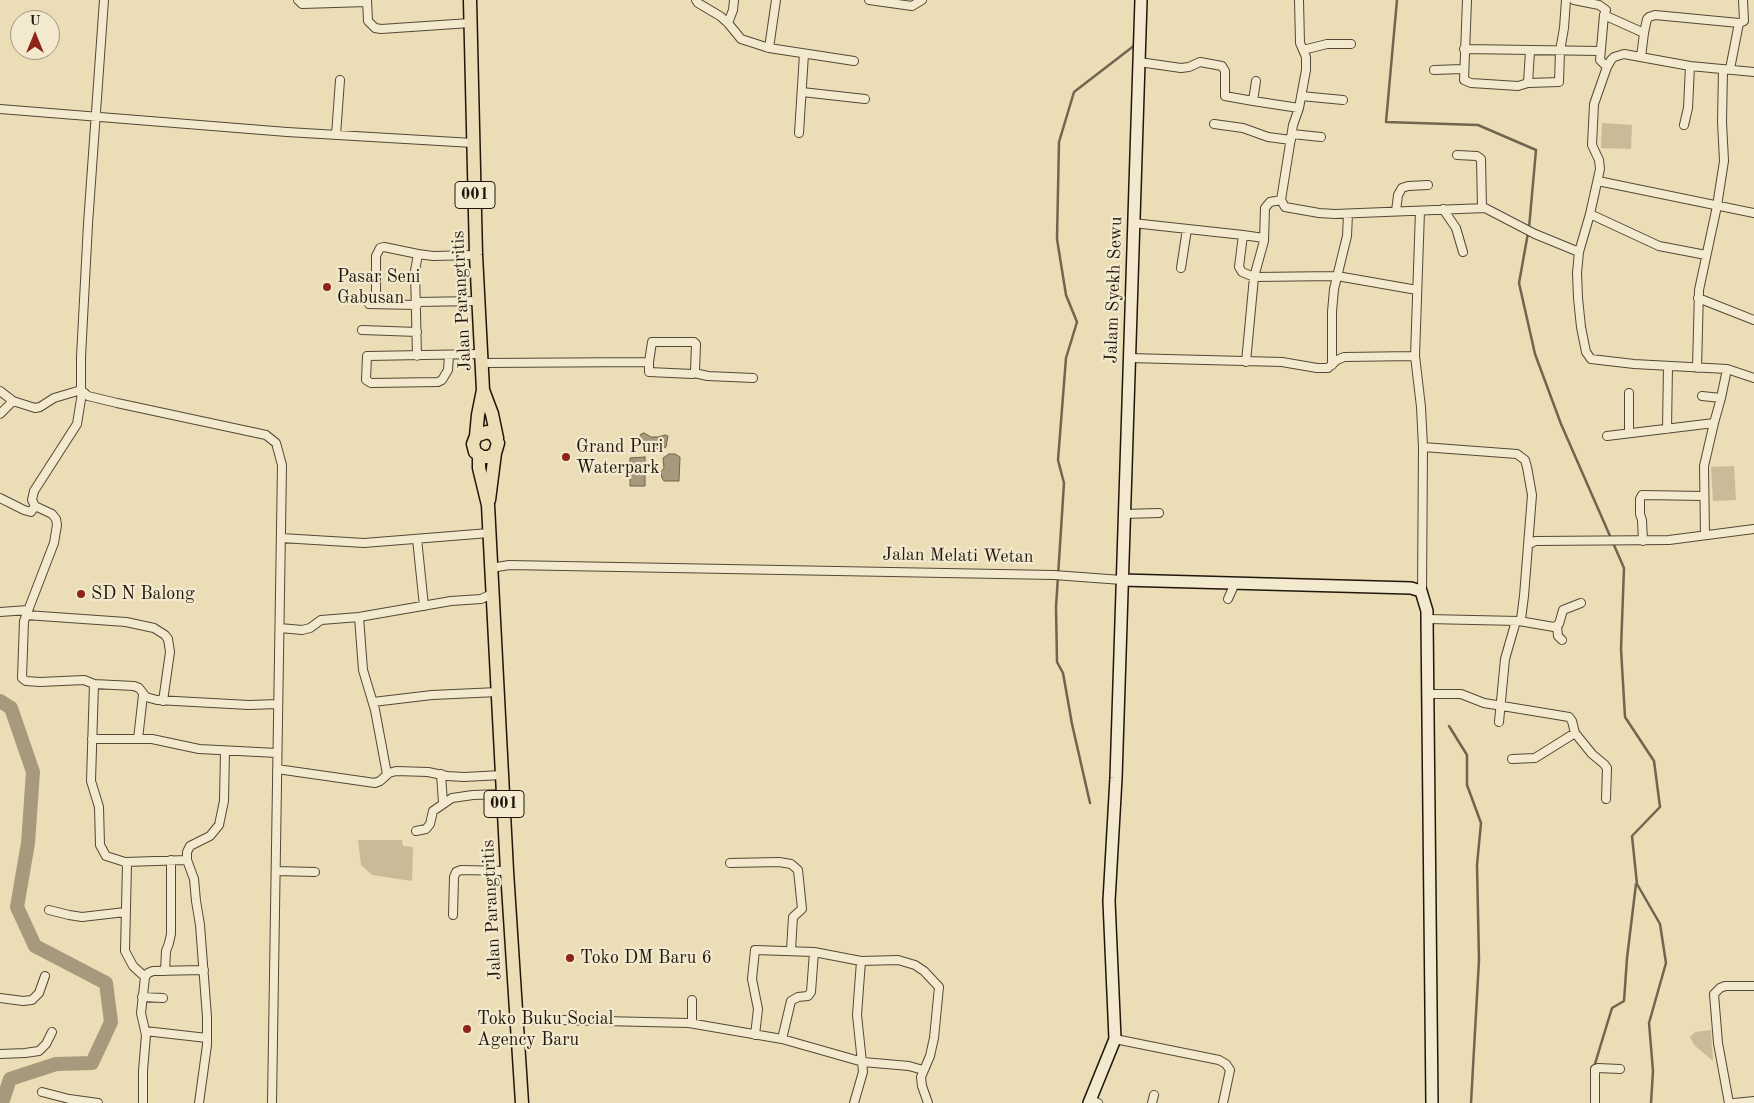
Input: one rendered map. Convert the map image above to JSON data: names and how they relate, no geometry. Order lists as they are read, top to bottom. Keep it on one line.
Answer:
{"streets":{"main road":["001","Jalan Parangtritis"],"street":["Jalam Syekh Sewu","Jalan Melati Wetan"]},"crossings":[["001","Jalan Parangtritis"],["Jalam Syekh Sewu","Jalan Melati Wetan"],["Jalan Parangtritis","Jalan Melati Wetan"]],"places":["Pasar Seni Gabusan","Grand Puri Waterpark","SD N Balong","Toko DM Baru 6","Toko Buku Social Agency Baru"],"north":"top"}
